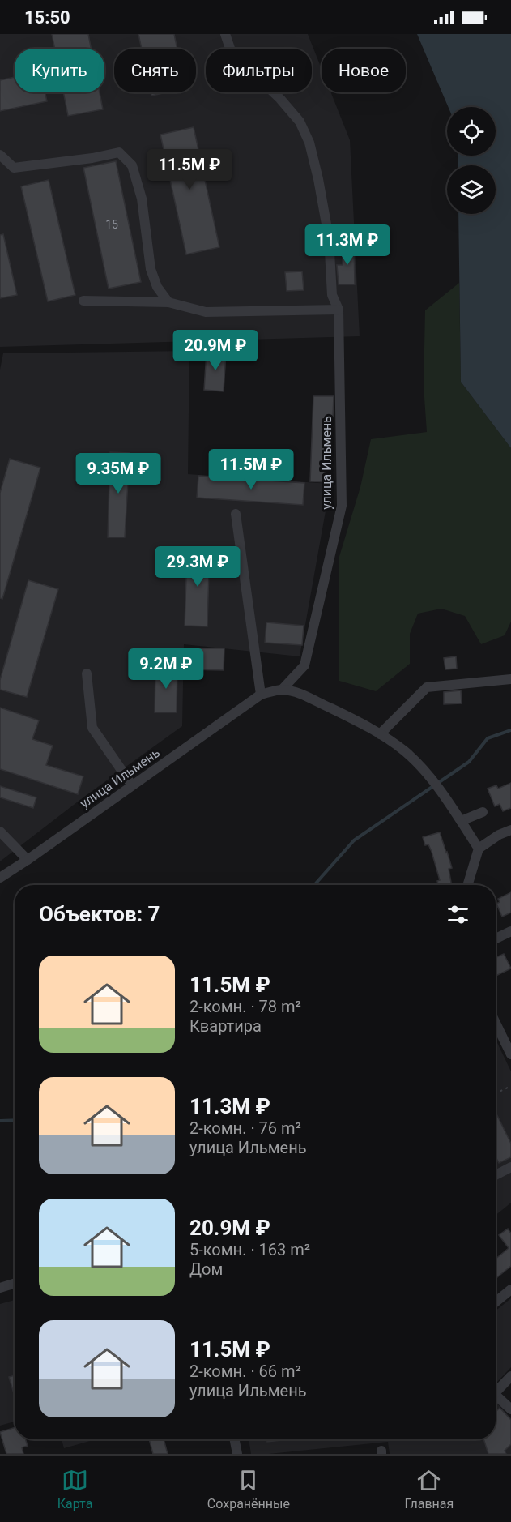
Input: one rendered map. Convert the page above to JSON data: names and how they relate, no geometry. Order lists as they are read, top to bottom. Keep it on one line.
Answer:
{"streets":{"street":["улица Ильмень"]},"house_numbers":["15"],"page":{"status":"15:50","chip":["Купить","Снять","Фильтры","Новое"],"price":["11.5M ₽","11.3M ₽","20.9M ₽","11.5M ₽","9.35M ₽","29.3M ₽","9.2M ₽"],"heading":"Объектов: 7","list":[{"name":"11.5M ₽","note":"2-комн. · 78 m² · Квартира"},{"name":"11.3M ₽","note":"2-комн. · 76 m² · улица Ильмень"},{"name":"20.9M ₽","note":"5-комн. · 163 m² · Дом"},{"name":"11.5M ₽","note":"2-комн. · 66 m² · улица Ильмень"}],"tabs":["Карта","Сохранённые","Главная"]}}
